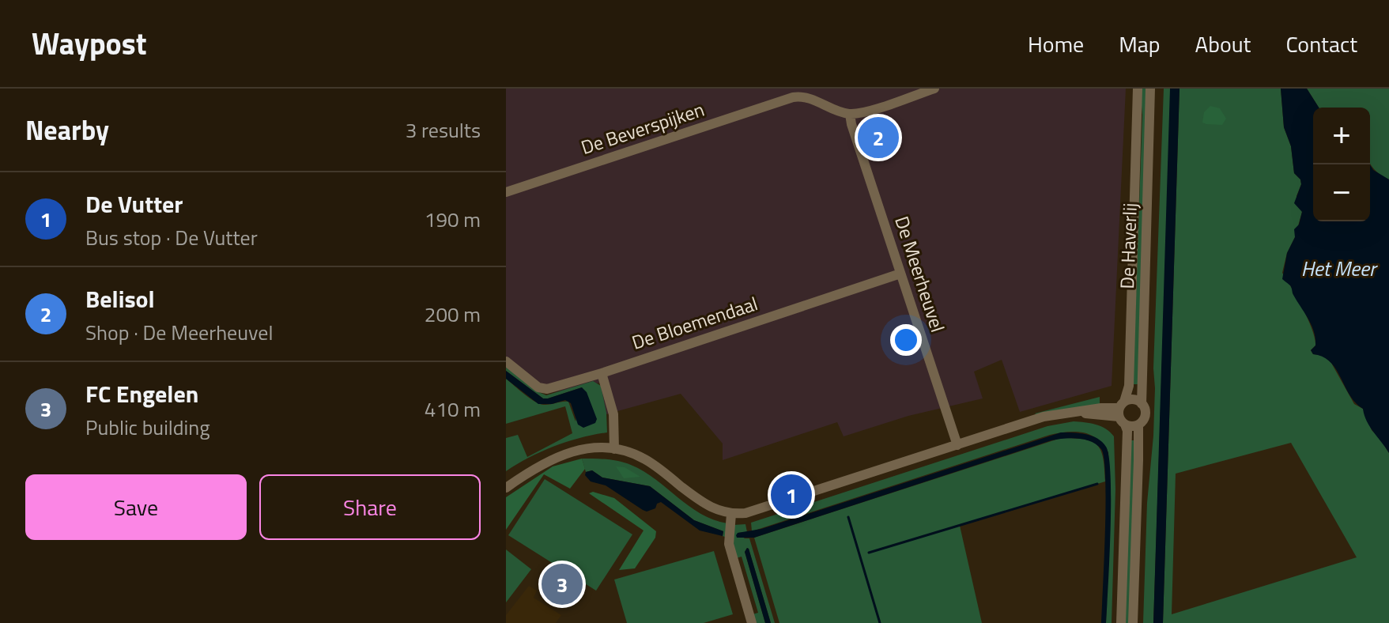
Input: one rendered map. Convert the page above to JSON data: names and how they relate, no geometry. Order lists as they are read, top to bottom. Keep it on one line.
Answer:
{"streets":{"street":["De Beverspijken","De Haverlij","De Meerheuvel","De Bloemendaal"]},"crossings":[["De Beverspijken","De Meerheuvel"],["De Meerheuvel","De Bloemendaal"]],"water":["Het Meer"],"page":{"header":"Waypost","nav":["Home","Map","About","Contact"],"heading":["Nearby","3 results"],"map_buttons":["+","−"],"pins":["2","1","3"],"list":[{"mark":"1","name":"De Vutter","note":"Bus stop · De Vutter","value":"190 m"},{"mark":"2","name":"Belisol","note":"Shop · De Meerheuvel","value":"200 m"},{"mark":"3","name":"FC Engelen","note":"Public building","value":"410 m"}],"buttons":["Save","Share"]}}
